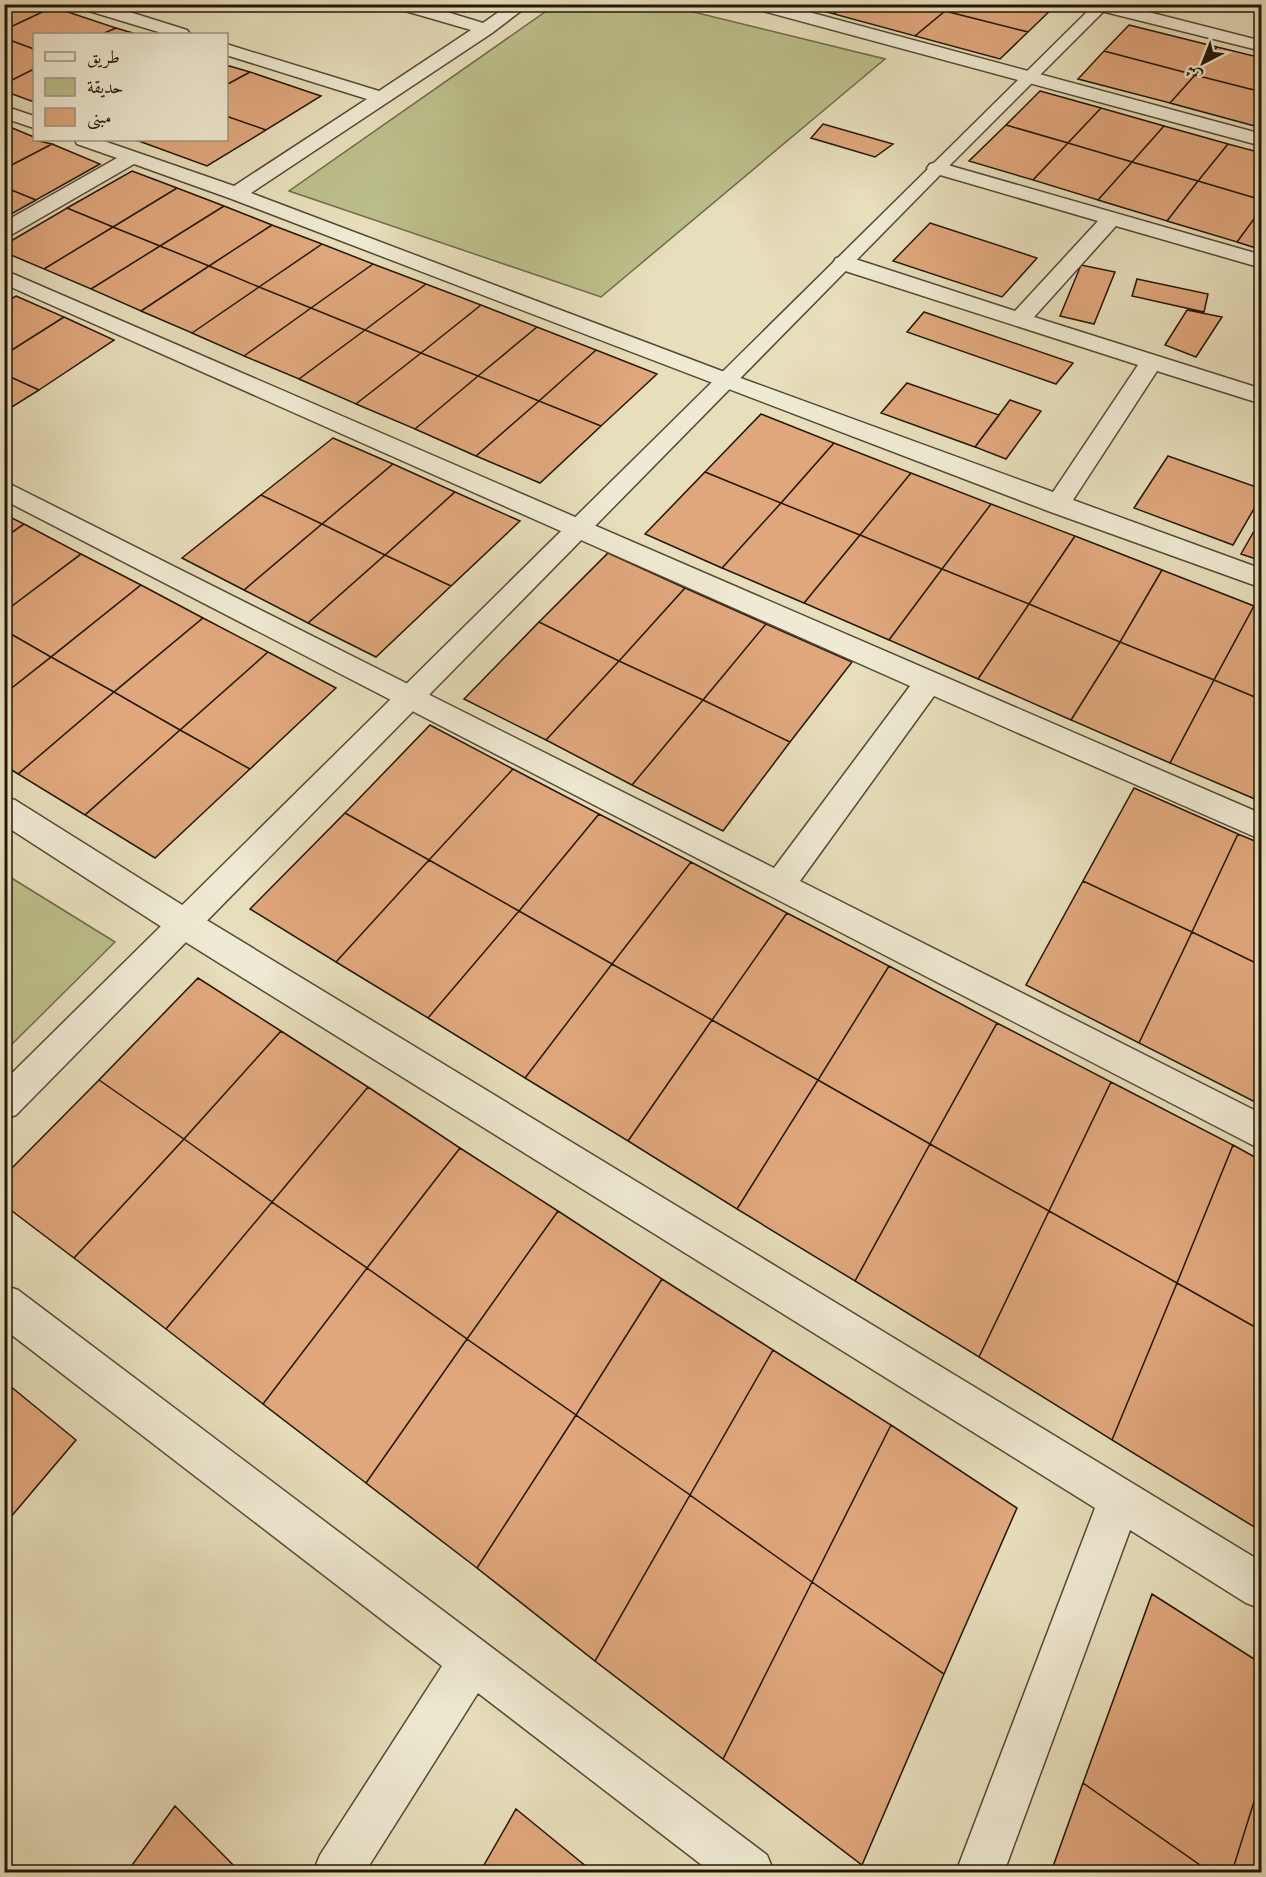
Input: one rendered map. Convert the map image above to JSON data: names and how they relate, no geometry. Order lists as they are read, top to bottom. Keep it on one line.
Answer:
{"legend":["طريق","حديقة","مبنى"],"north":"bottom left"}
